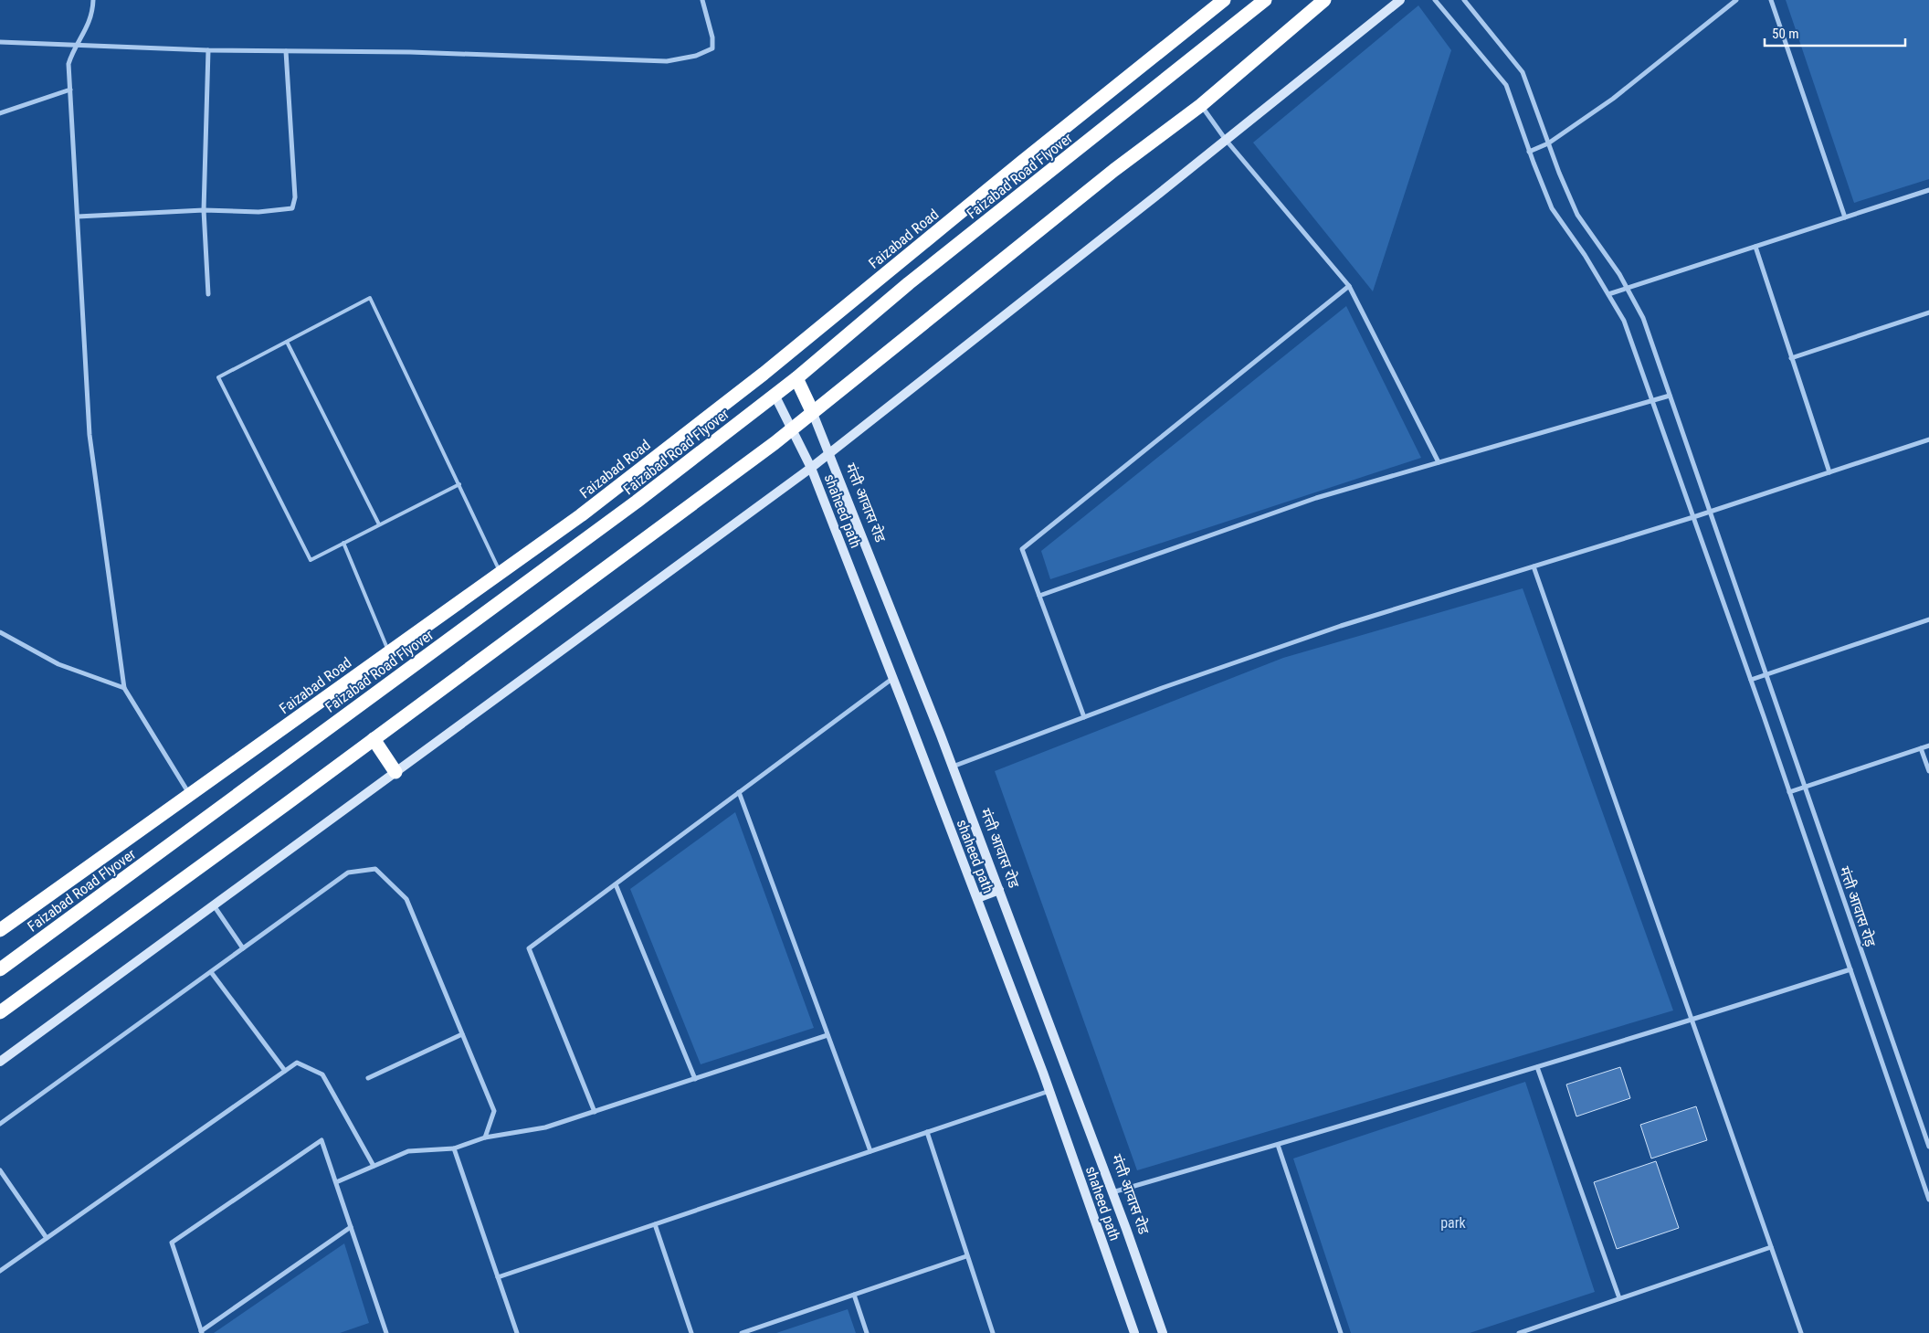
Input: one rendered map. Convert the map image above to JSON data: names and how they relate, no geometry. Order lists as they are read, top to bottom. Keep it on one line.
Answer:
{"streets":{"highway":["Faizabad Road Flyover","Faizabad Road","मंत्ती आवास रोड"],"street":["shaheed path","मंत्ती आवास रोड़"]},"crossings":[["Faizabad Road Flyover","मंत्ती आवास रोड"],["Faizabad Road Flyover","shaheed path"]],"parks":["park"],"scale_bar":"50 m"}
